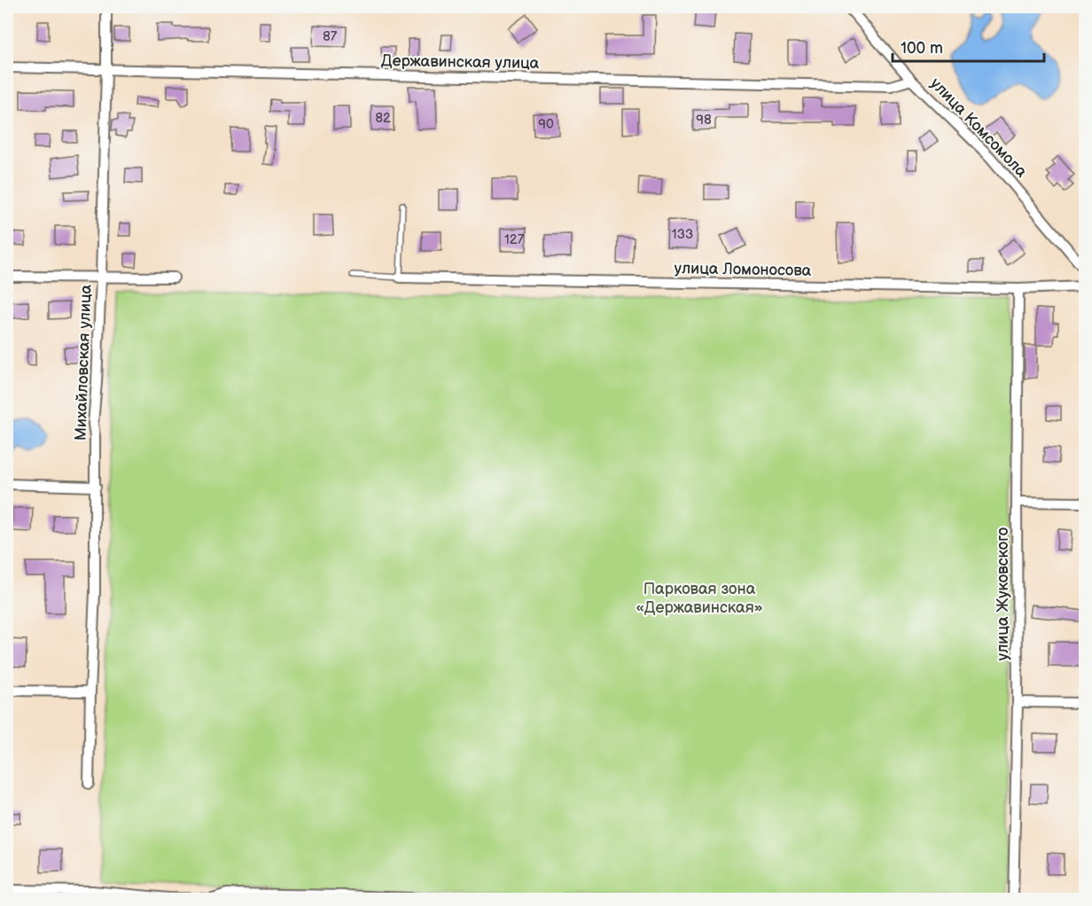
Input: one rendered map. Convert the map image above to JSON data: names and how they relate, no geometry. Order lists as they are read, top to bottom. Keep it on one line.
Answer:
{"streets":{"street":["Державинская улица","улица Комсомола","улица Ломоносова","Михайловская улица","улица Жуковского"]},"crossings":[["Державинская улица","улица Комсомола"],["Державинская улица","Михайловская улица"],["улица Ломоносова","улица Жуковского"]],"parks":["Парковая зона «Державинская»"],"house_numbers":["87","82","98","90","133","127"],"scale_bar":"100 m"}
